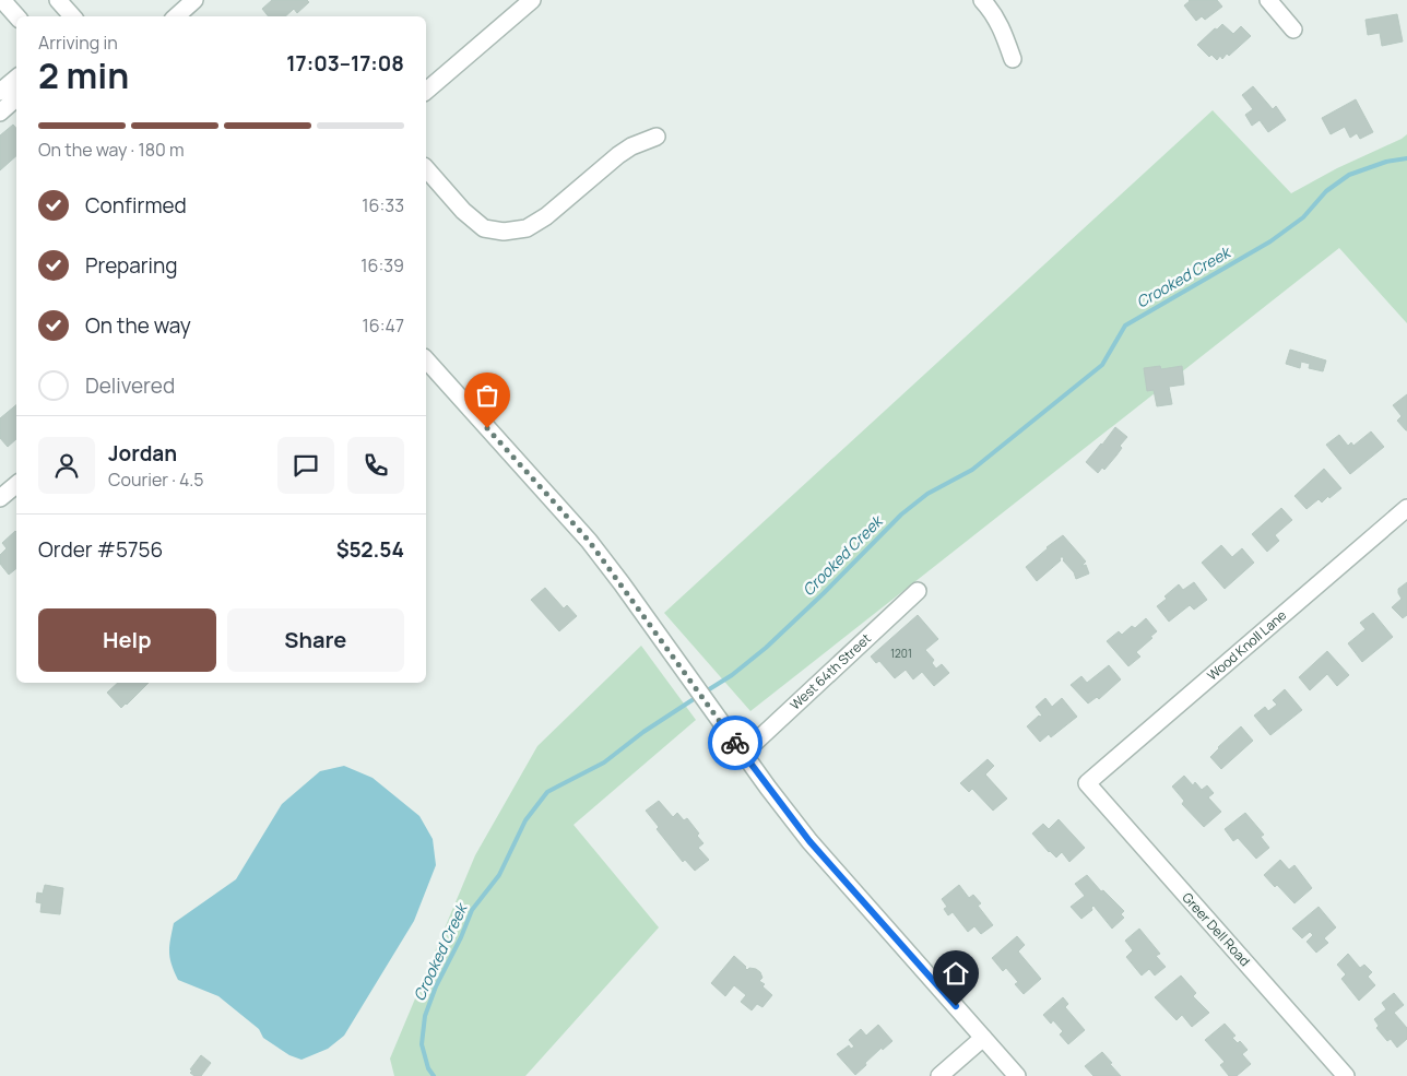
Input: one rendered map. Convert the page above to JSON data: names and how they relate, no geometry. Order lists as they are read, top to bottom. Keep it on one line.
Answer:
{"streets":{"street":["Wood Knoll Lane","West 64th Street","Greer Dell Road"]},"crossings":[["Wood Knoll Lane","Greer Dell Road"]],"water":["Crooked Creek"],"house_numbers":["1201"],"page":{"heading":["2 min","Arriving in","17:03–17:08"],"panel":["Jordan","Courier · 4.5","Order #5756","$52.54"],"bar":"On the way · 180 m","list":[["Confirmed","16:33"],["Preparing","16:39"],["On the way","16:47"],"Delivered"],"buttons":["Help","Share"]}}
